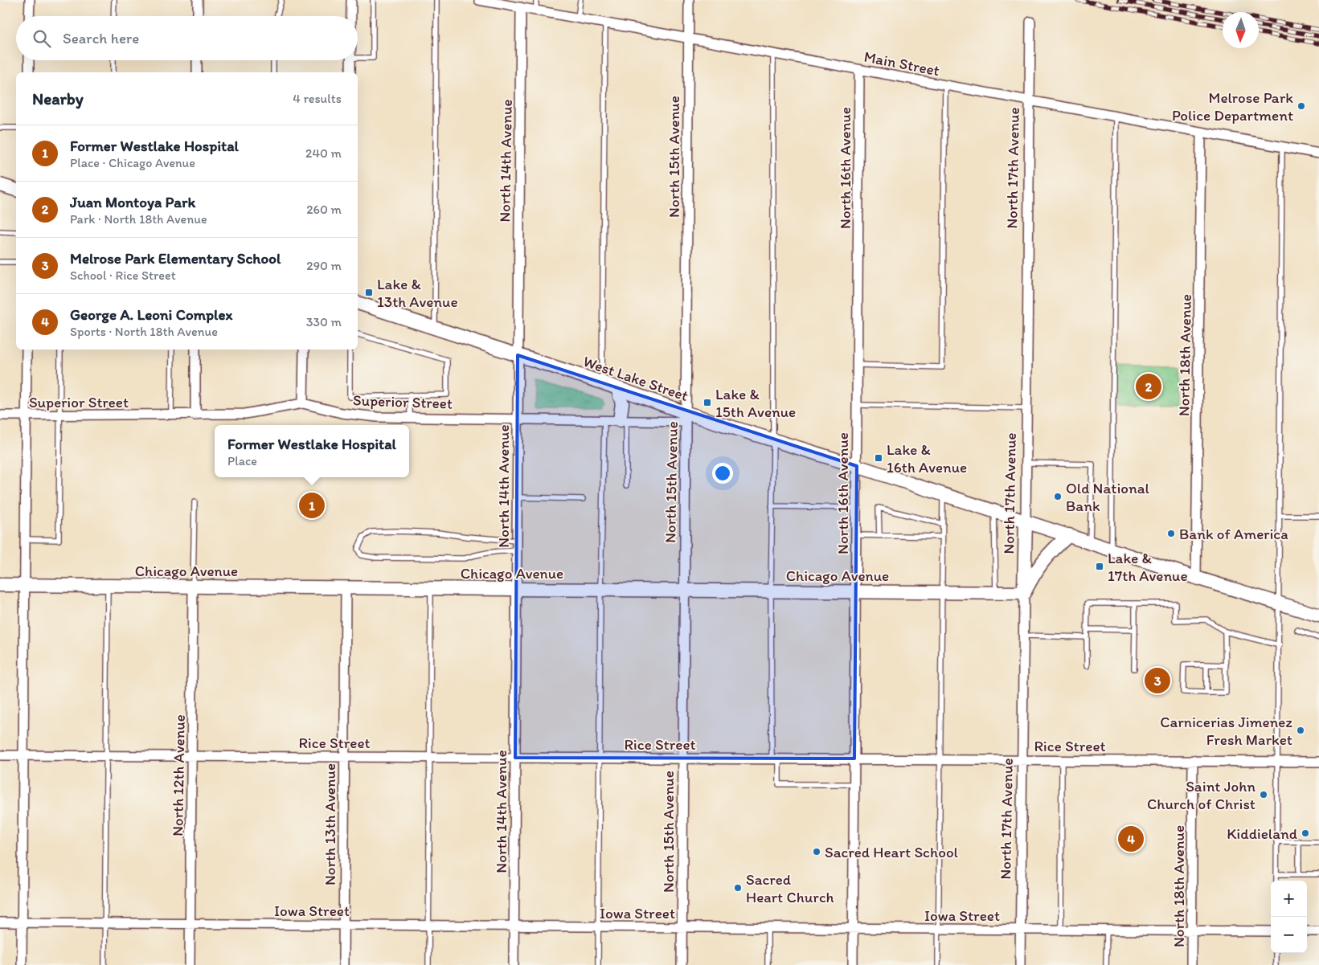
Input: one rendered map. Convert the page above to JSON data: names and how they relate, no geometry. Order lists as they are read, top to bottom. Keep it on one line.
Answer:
{"streets":{"main road":["North 17th Avenue","West Lake Street","Chicago Avenue"],"street":["Main Street","North 15th Avenue","North 14th Avenue","North 16th Avenue","North 18th Avenue","Superior Street","Rice Street","North 12th Avenue","North 13th Avenue","Iowa Street"]},"crossings":[["Main Street","North 15th Avenue"],["Main Street","North 14th Avenue"],["Main Street","North 16th Avenue"],["Main Street","North 17th Avenue"],["Main Street","North 18th Avenue"],["North 15th Avenue","West Lake Street"],["North 15th Avenue","Superior Street"],["North 15th Avenue","Chicago Avenue"],["North 15th Avenue","Rice Street"],["North 15th Avenue","Iowa Street"],["North 14th Avenue","West Lake Street"],["North 14th Avenue","Superior Street"],["North 14th Avenue","Chicago Avenue"],["North 14th Avenue","Rice Street"],["North 14th Avenue","Iowa Street"],["North 16th Avenue","West Lake Street"],["North 16th Avenue","Chicago Avenue"],["North 16th Avenue","Rice Street"],["North 16th Avenue","Iowa Street"],["North 17th Avenue","West Lake Street"],["North 17th Avenue","Chicago Avenue"],["North 17th Avenue","Rice Street"],["North 17th Avenue","Iowa Street"],["North 18th Avenue","West Lake Street"],["North 18th Avenue","Rice Street"],["North 18th Avenue","Iowa Street"],["West Lake Street","Superior Street"],["Chicago Avenue","North 12th Avenue"],["Chicago Avenue","North 13th Avenue"],["Rice Street","North 12th Avenue"],["Rice Street","North 13th Avenue"],["North 12th Avenue","Iowa Street"],["North 13th Avenue","Iowa Street"]],"places":{"other":["Melrose Park Police Department","Old National Bank","Bank of America","Carnicerias Jimenez Fresh Market","Saint John Church of Christ","Kiddieland","Sacred Heart School","Sacred Heart Church"],"transit":["Lake & 13th Avenue","Lake & 15th Avenue","Lake & 16th Avenue","Lake & 17th Avenue"]},"north":"bottom","page":{"search":"Search here","heading":["Nearby","4 results"],"list":[{"mark":"1","name":"Former Westlake Hospital","note":"Place · Chicago Avenue","value":"240 m"},{"mark":"2","name":"Juan Montoya Park","note":"Park · North 18th Avenue","value":"260 m"},{"mark":"3","name":"Melrose Park Elementary School","note":"School · Rice Street","value":"290 m"},{"mark":"4","name":"George A. Leoni Complex","note":"Sports · North 18th Avenue","value":"330 m"}],"pins":["2","1","3","4"],"popup":["Former Westlake Hospital","Place"],"map_buttons":["+","−"]}}
